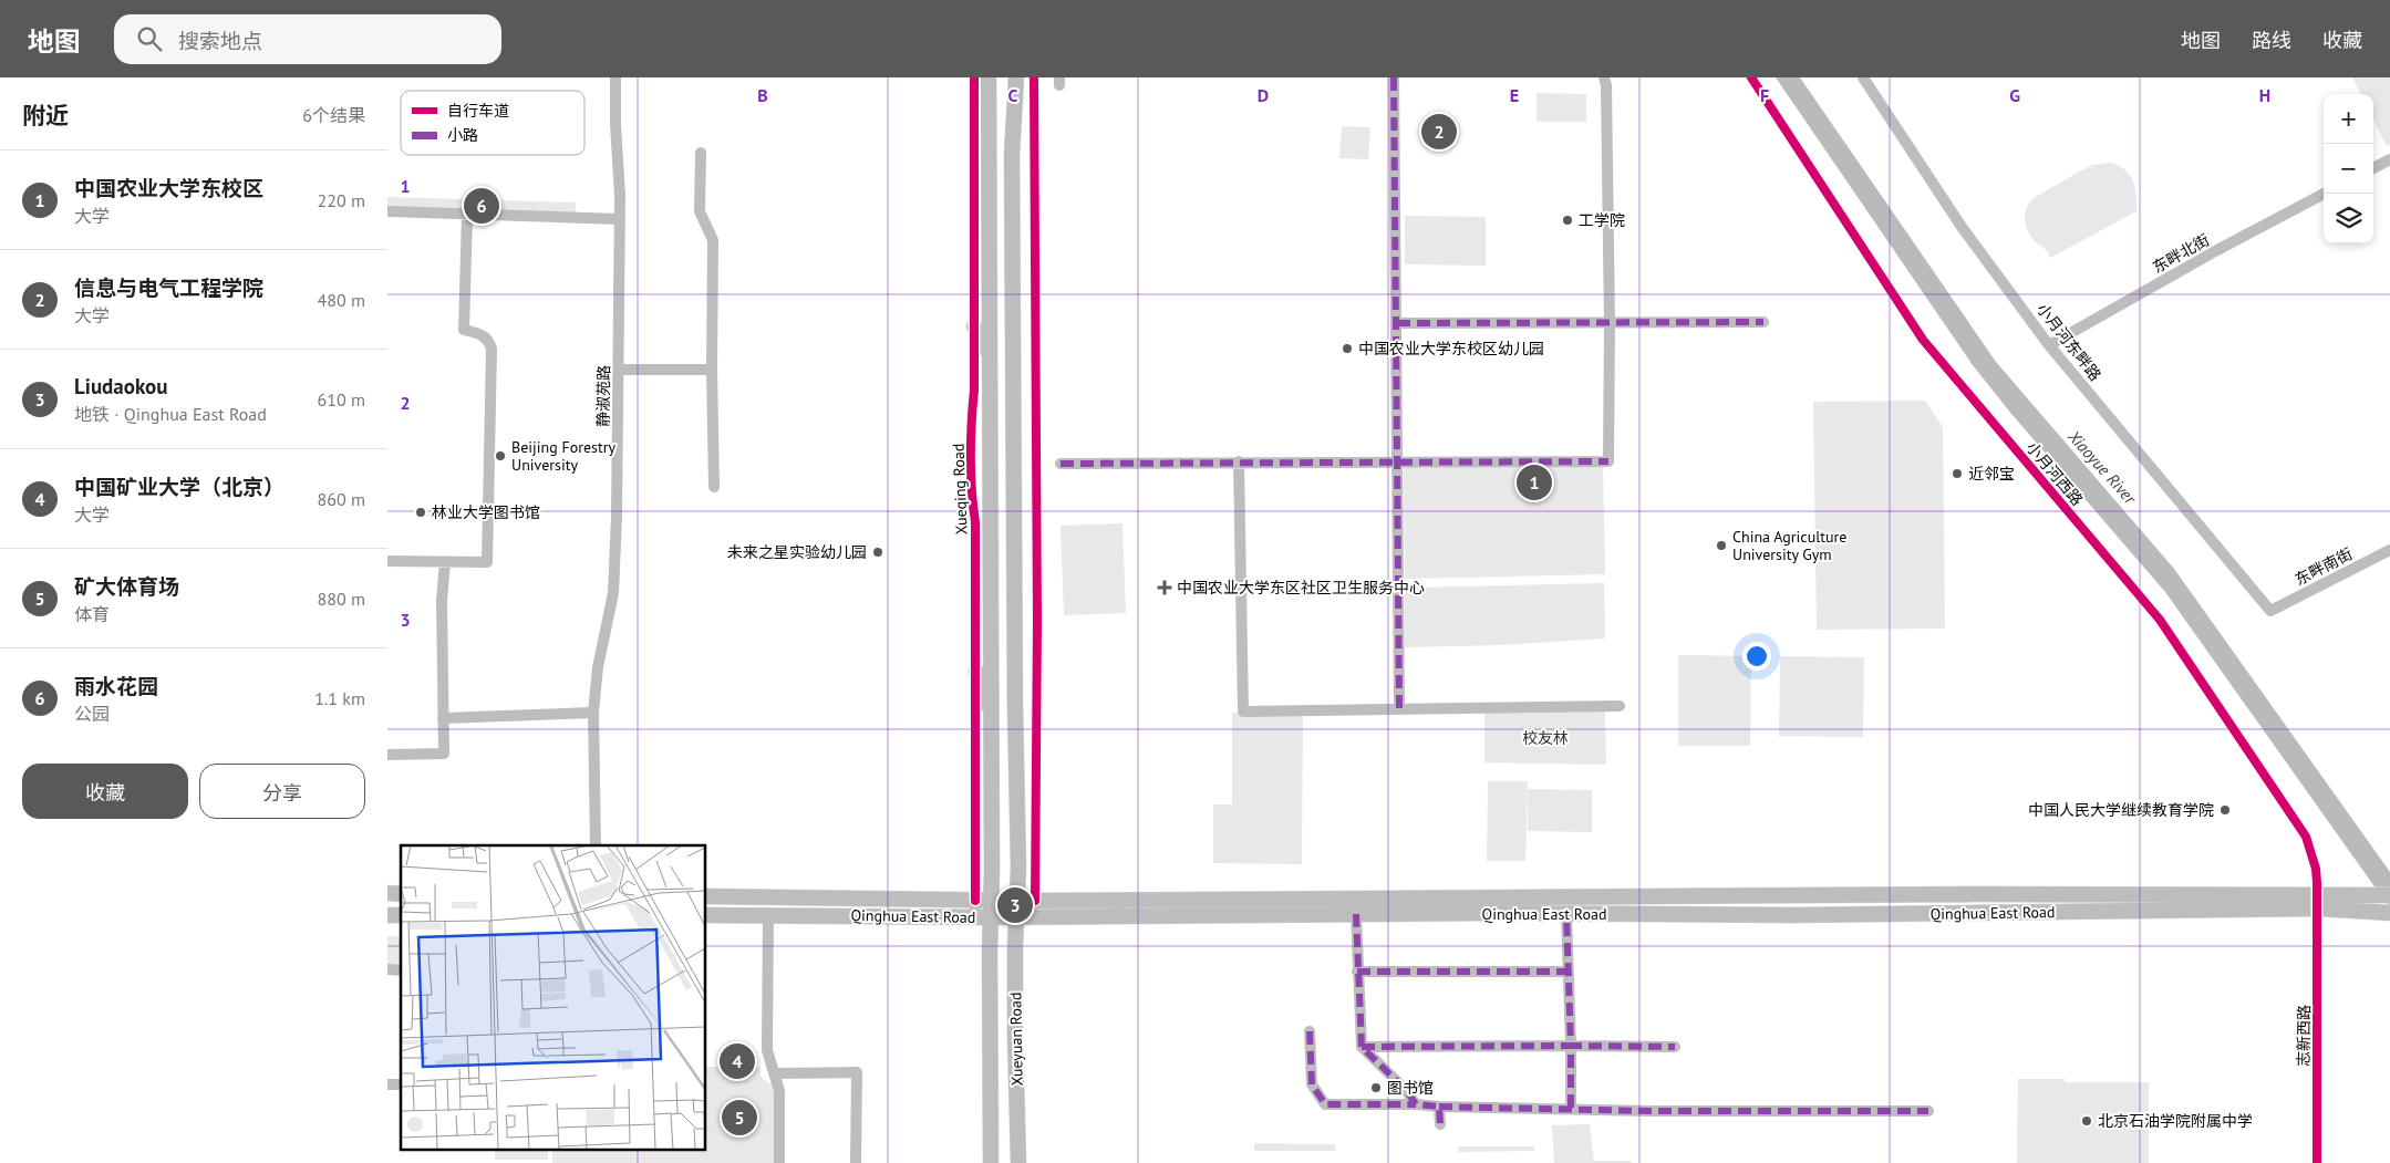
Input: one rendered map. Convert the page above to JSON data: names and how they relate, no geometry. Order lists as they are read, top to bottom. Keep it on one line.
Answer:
{"streets":{"main road":["Xueqing Road","Qinghua East Road","Xueyuan Road"],"street":["东畔北街","小月河东畔路","静淑苑路","小月河西路","东畔南街","志新西路"]},"crossings":[["东畔北街","小月河东畔路"],["小月河东畔路","东畔南街"],["小月河西路","Qinghua East Road"],["小月河西路","志新西路"],["Xueqing Road","Qinghua East Road"],["Xueqing Road","Xueyuan Road"],["Qinghua East Road","志新西路"],["Qinghua East Road","Xueyuan Road"]],"water":["Xiaoyue River"],"parks":["校友林"],"places":{"other":["工学院","中国农业大学东校区幼儿园","Beijing Forestry University","近邻宝","林业大学图书馆","China Agriculture University Gym","未来之星实验幼儿园","中国人民大学继续教育学院","图书馆","北京石油学院附属中学"],"health":["中国农业大学东区社区卫生服务中心"]},"legend":["自行车道","小路"],"page":{"header":"地图","search":"搜索地点","nav":["地图","路线","收藏"],"heading":["附近","6个结果"],"map_buttons":["+","−"],"pins":["2","6","1","3","4","5"],"list":[{"mark":"1","name":"中国农业大学东校区","note":"大学","value":"220 m"},{"mark":"2","name":"信息与电气工程学院","note":"大学","value":"480 m"},{"mark":"3","name":"Liudaokou","note":"地铁 · Qinghua East Road","value":"610 m"},{"mark":"4","name":"中国矿业大学（北京）","note":"大学","value":"860 m"},{"mark":"5","name":"矿大体育场","note":"体育","value":"880 m"},{"mark":"6","name":"雨水花园","note":"公园","value":"1.1 km"}],"buttons":["收藏","分享"]},"grid":{"columns":["B","C","D","E","F","G","H"],"rows":["1","2","3"]}}
